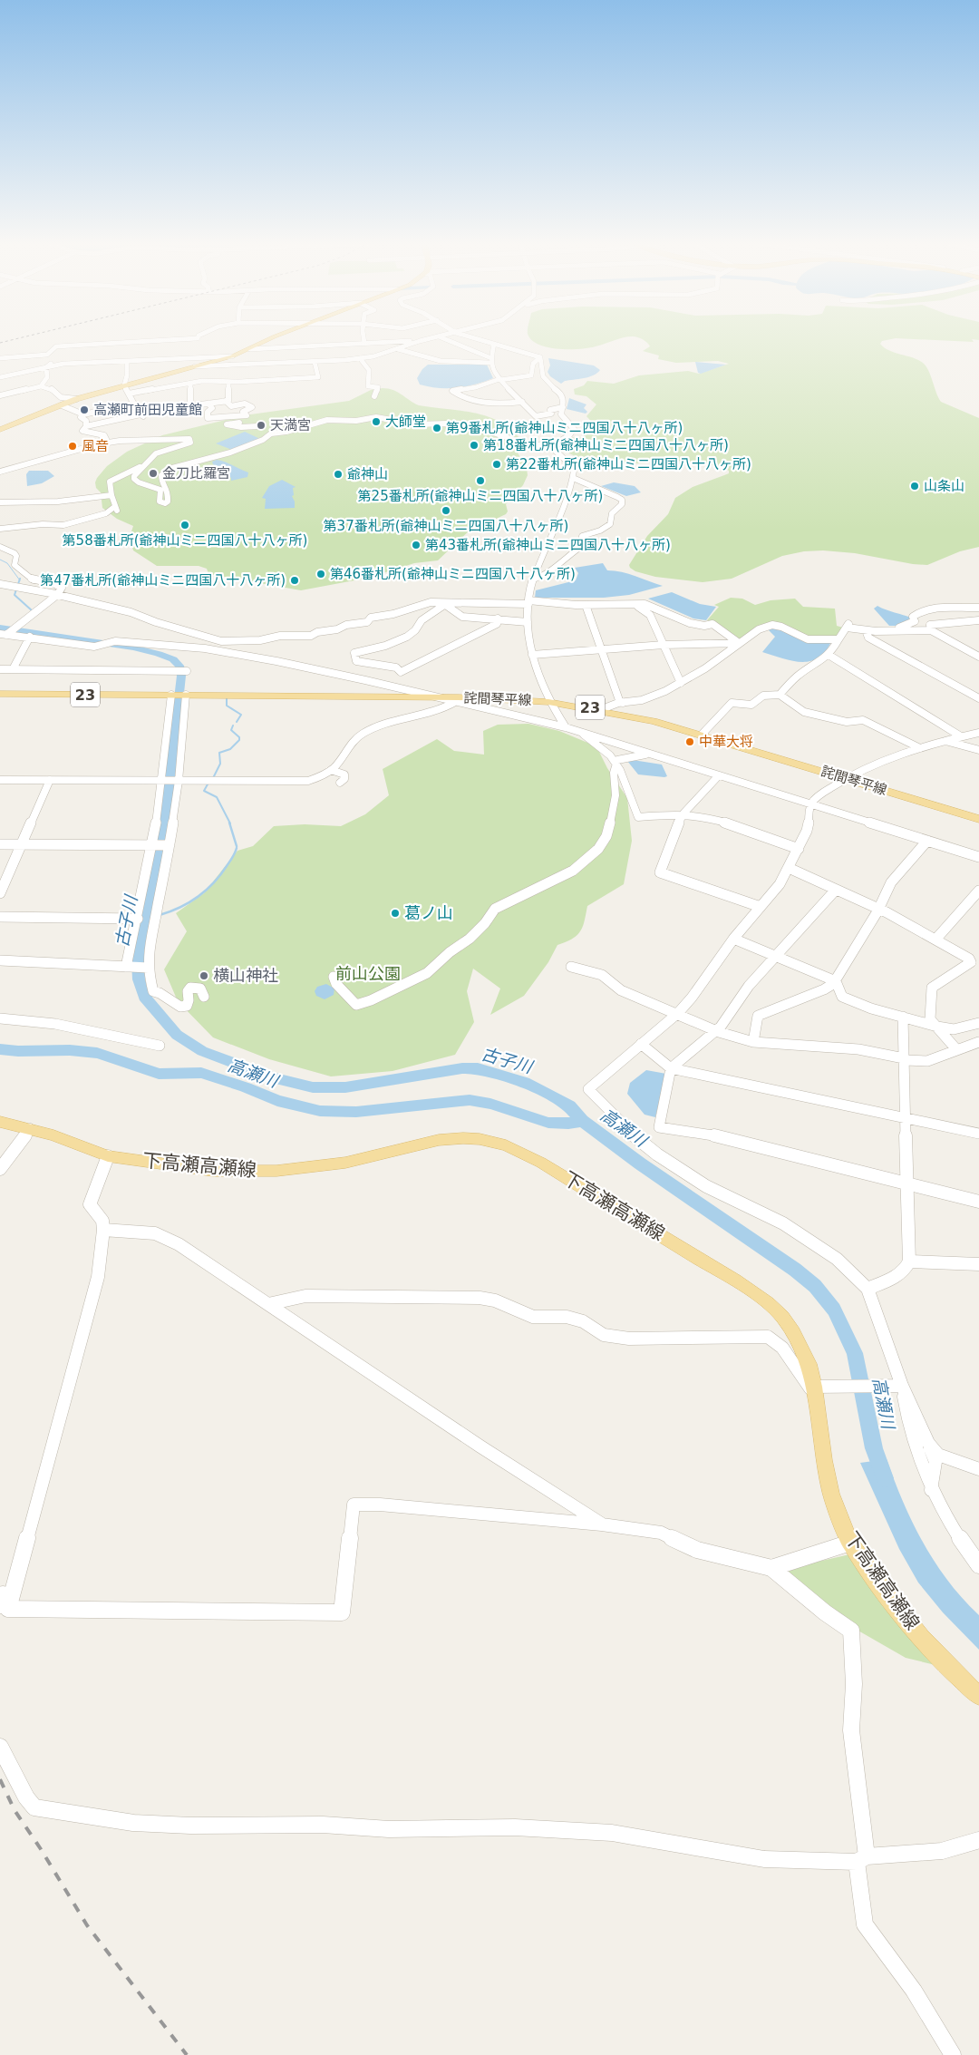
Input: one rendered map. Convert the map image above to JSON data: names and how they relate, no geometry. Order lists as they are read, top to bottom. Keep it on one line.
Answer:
{"streets":{"main road":["23","詫間琴平線","下高瀬高瀬線"]},"water":["古子川","高瀬川"],"parks":["前山公園"],"places":["高瀬町前田児童館","大師堂","天満宮","第9番札所(爺神山ミニ四国八十八ヶ所)","第18番札所(爺神山ミニ四国八十八ヶ所)","風音","第22番札所(爺神山ミニ四国八十八ヶ所)","金刀比羅宮","爺神山","第25番札所(爺神山ミニ四国八十八ヶ所)","山条山","第37番札所(爺神山ミニ四国八十八ヶ所)","第58番札所(爺神山ミニ四国八十八ヶ所)","第43番札所(爺神山ミニ四国八十八ヶ所)","第46番札所(爺神山ミニ四国八十八ヶ所)","第47番札所(爺神山ミニ四国八十八ヶ所)","中華大将","葛ノ山","横山神社"]}
